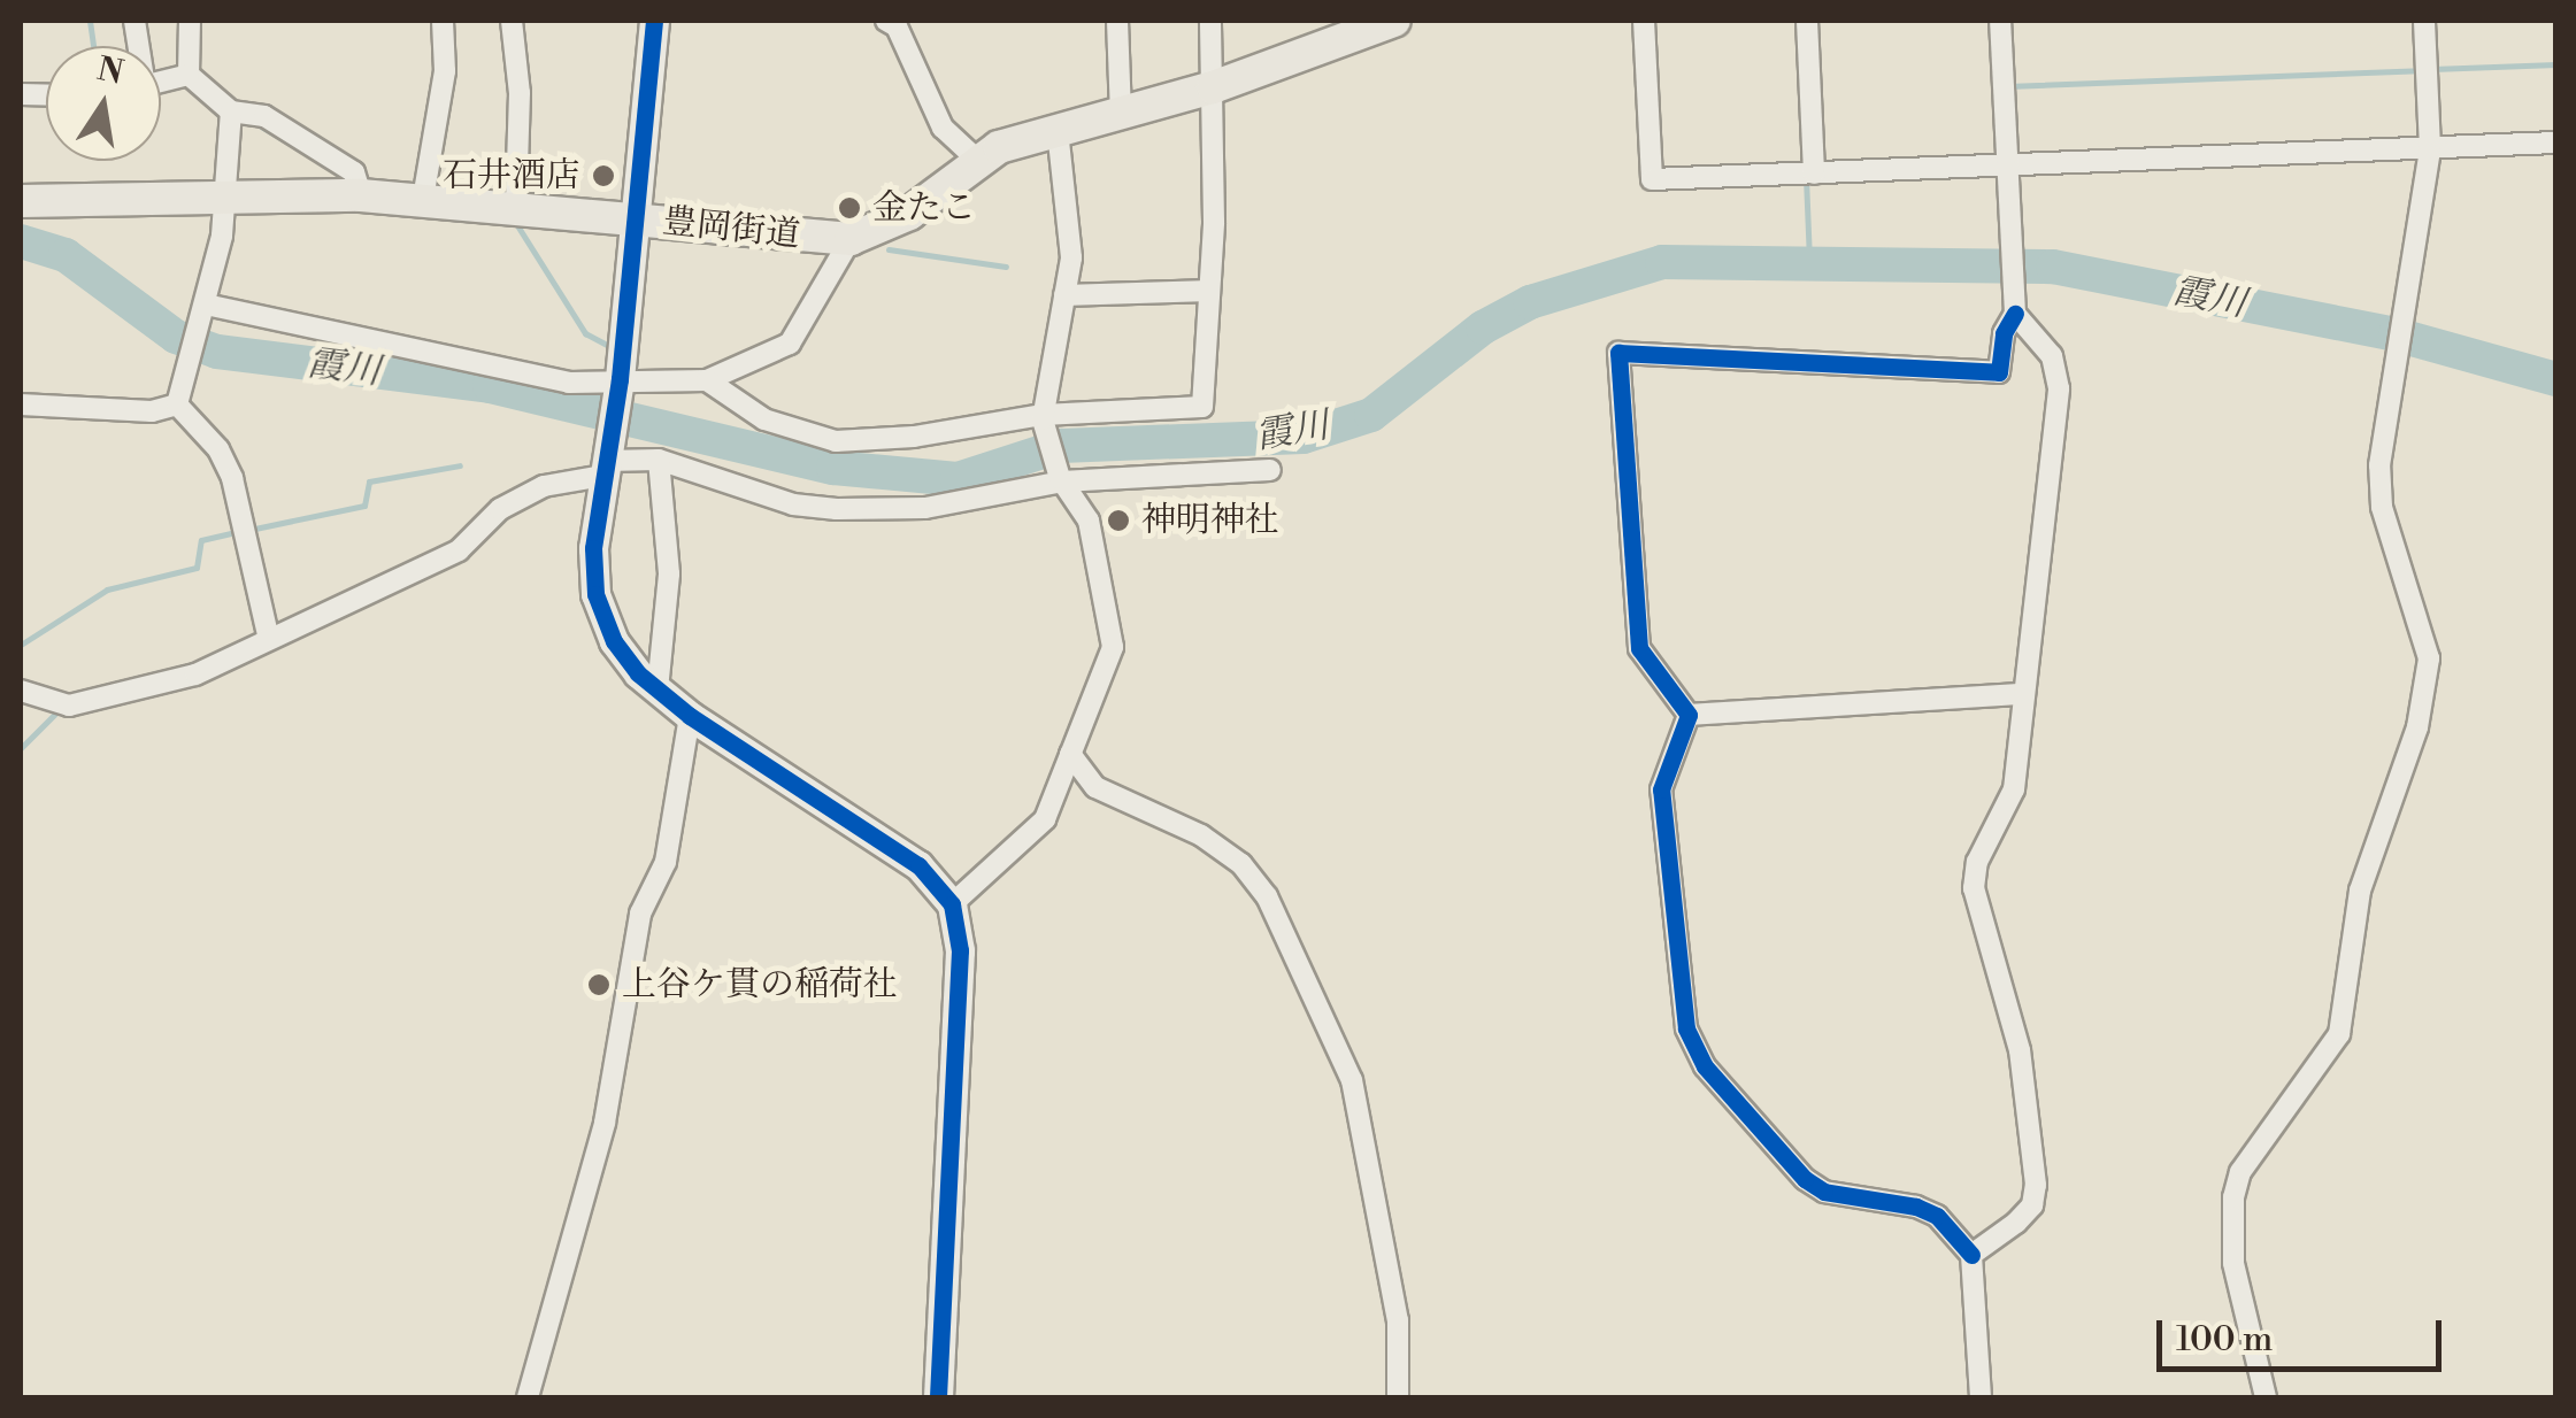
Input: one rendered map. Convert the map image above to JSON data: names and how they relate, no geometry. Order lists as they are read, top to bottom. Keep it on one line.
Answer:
{"streets":{"main road":["豊岡街道"]},"water":["霞川"],"places":["石井酒店","金たこ","神明神社","上谷ケ貫の稲荷社"],"scale_bar":"100 m","north":"top"}
